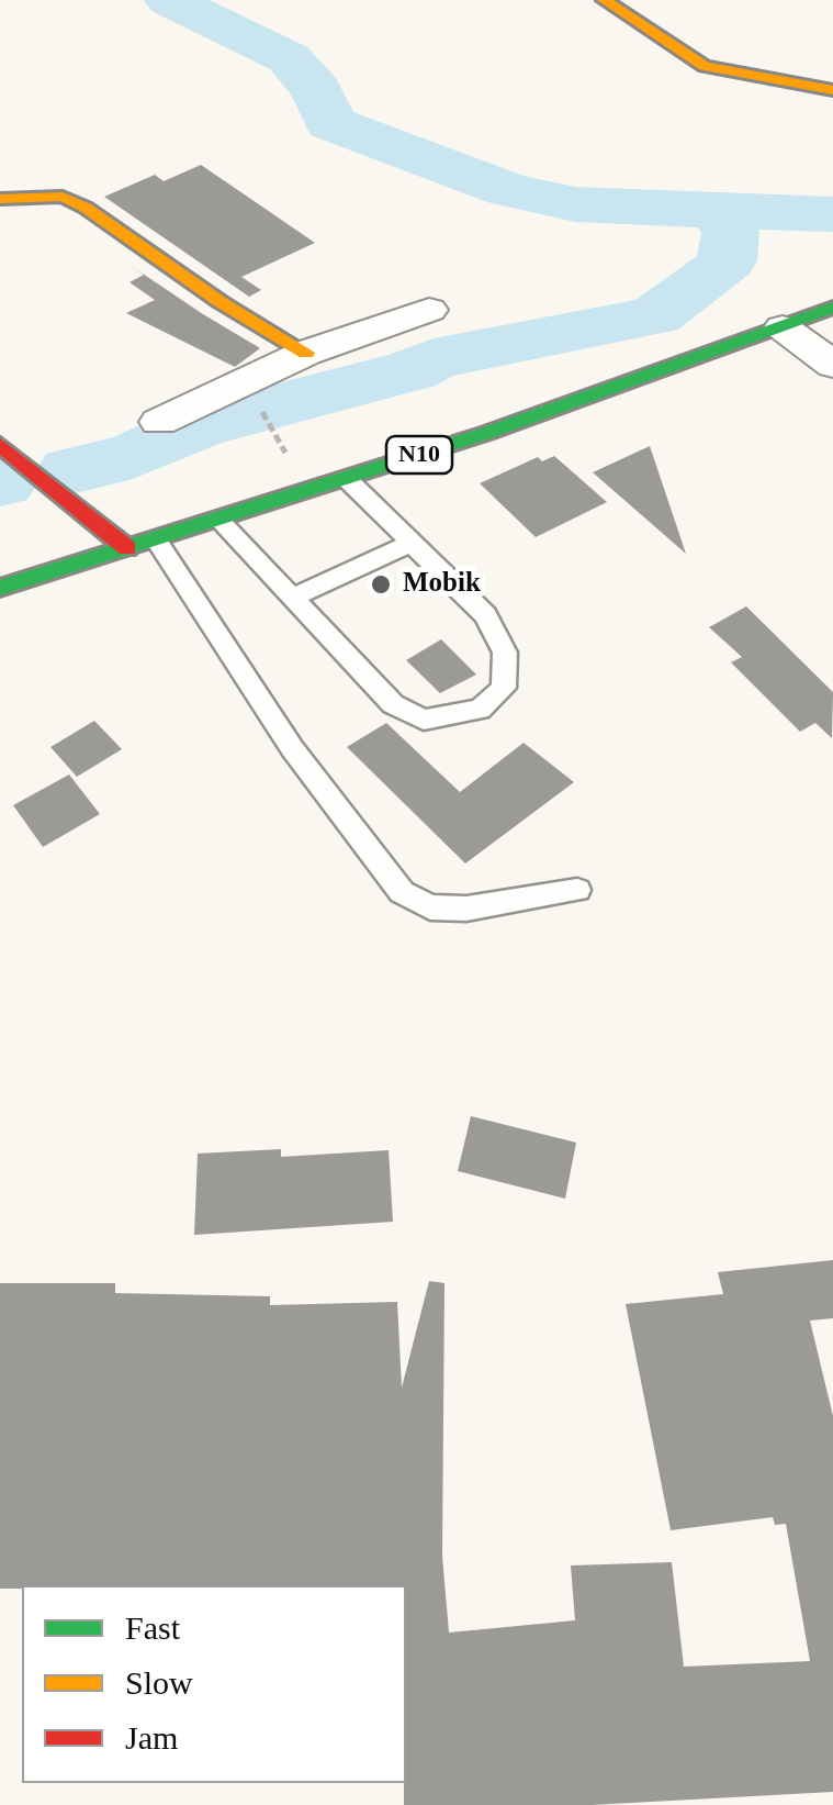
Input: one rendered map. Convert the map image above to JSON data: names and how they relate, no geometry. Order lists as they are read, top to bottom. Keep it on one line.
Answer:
{"streets":{"street":["N10"]},"places":["Mobik"],"legend":["Fast","Slow","Jam"]}
